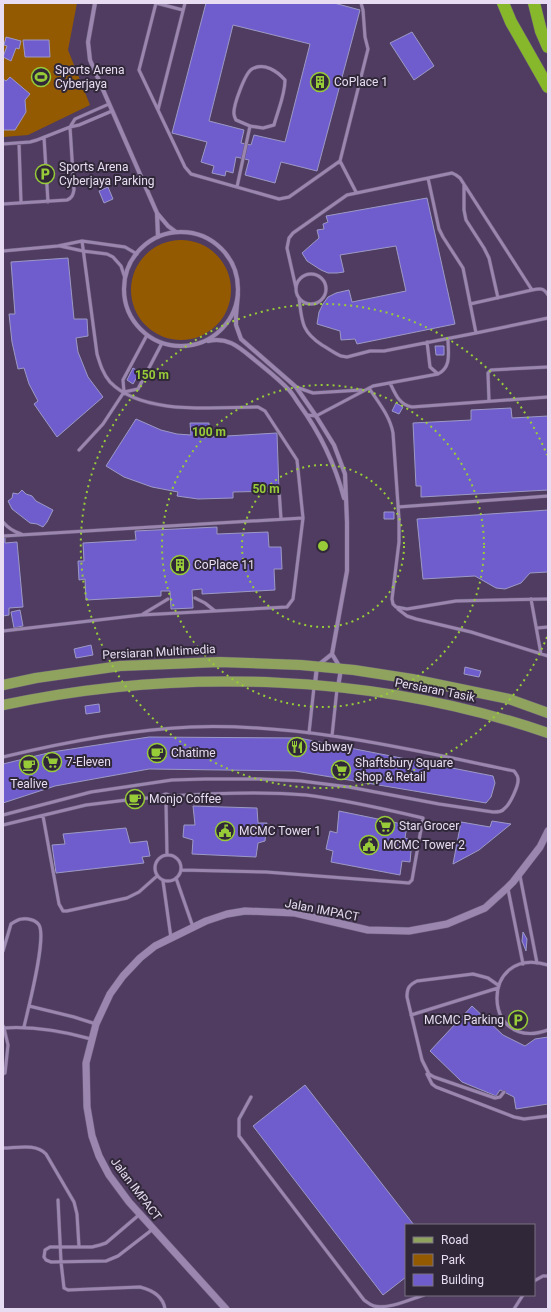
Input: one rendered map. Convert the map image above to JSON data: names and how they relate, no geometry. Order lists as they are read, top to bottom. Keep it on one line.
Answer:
{"streets":{"main road":["Persiaran Multimedia","Persiaran Tasik"],"street":["Jalan IMPACT"]},"crossings":[["Persiaran Multimedia","Persiaran Tasik"]],"places":{"sports":["Sports Arena Cyberjaya"],"building":["CoPlace 1","CoPlace 11"],"parking":["Sports Arena Cyberjaya Parking","MCMC Parking"],"restaurant":["Subway"],"cafe":["Chatime","Tealive","Monjo Coffee"],"supermarket":["7-Eleven","Shaftsbury Square Shop & Retail","Star Grocer"],"public building":["MCMC Tower 1","MCMC Tower 2"]},"legend":["Road","Park","Building"],"rings":["150 m","100 m","50 m"]}
